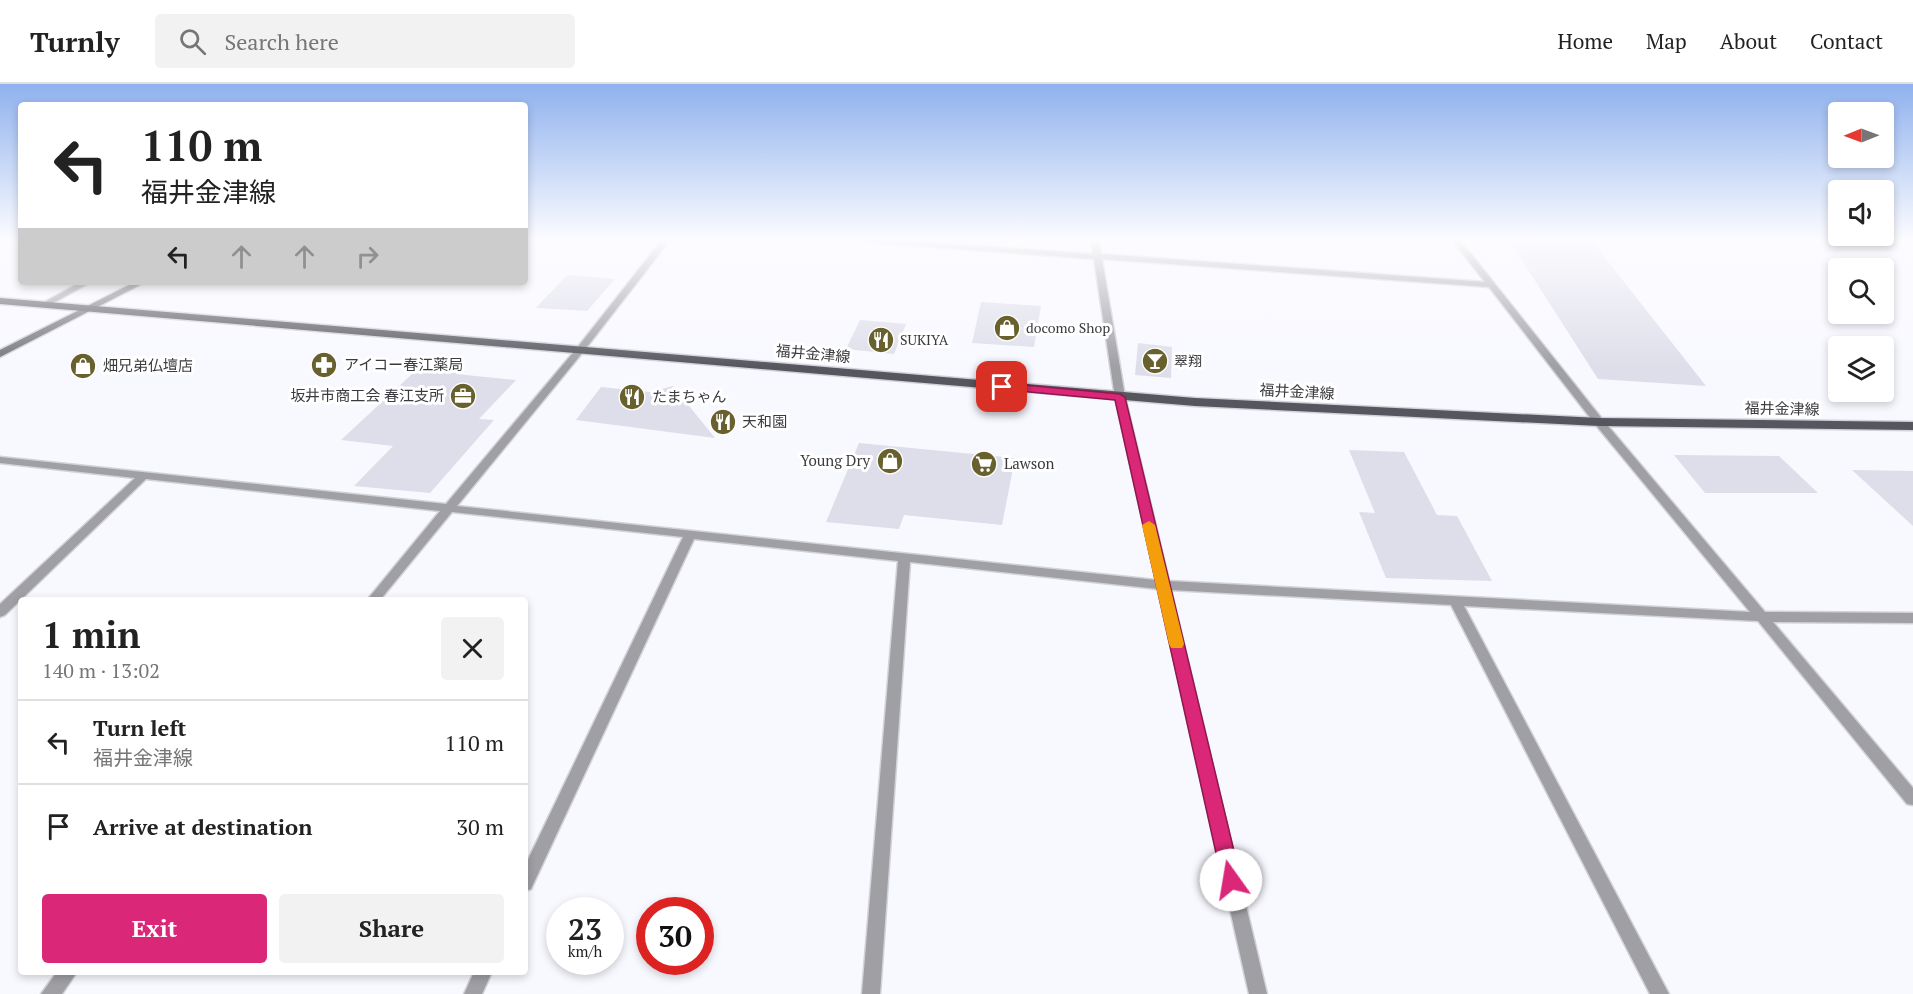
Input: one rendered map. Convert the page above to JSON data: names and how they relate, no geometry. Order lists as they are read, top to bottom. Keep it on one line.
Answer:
{"streets":{"main road":["福井金津線"]},"places":{"shop":["docomo Shop","畑兄弟仏壇店","Young Dry"],"restaurant":["SUKIYA","たまちゃん","天和園"],"bar":["翠翔"],"pharmacy":["アイコー春江薬局"],"office":["坂井市商工会 春江支所"],"supermarket":["Lawson"]},"north":"left","page":{"header":"Turnly","search":"Search here","nav":["Home","Map","About","Contact"],"turn":["110 m","福井金津線"],"heading":["1 min","140 m · 13:02"],"list":[{"name":"Turn left","note":"福井金津線","value":"110 m"},{"name":"Arrive at destination","value":"30 m"}],"buttons":["Exit","Share"],"speed":"23 km/h","limit":"30"}}
